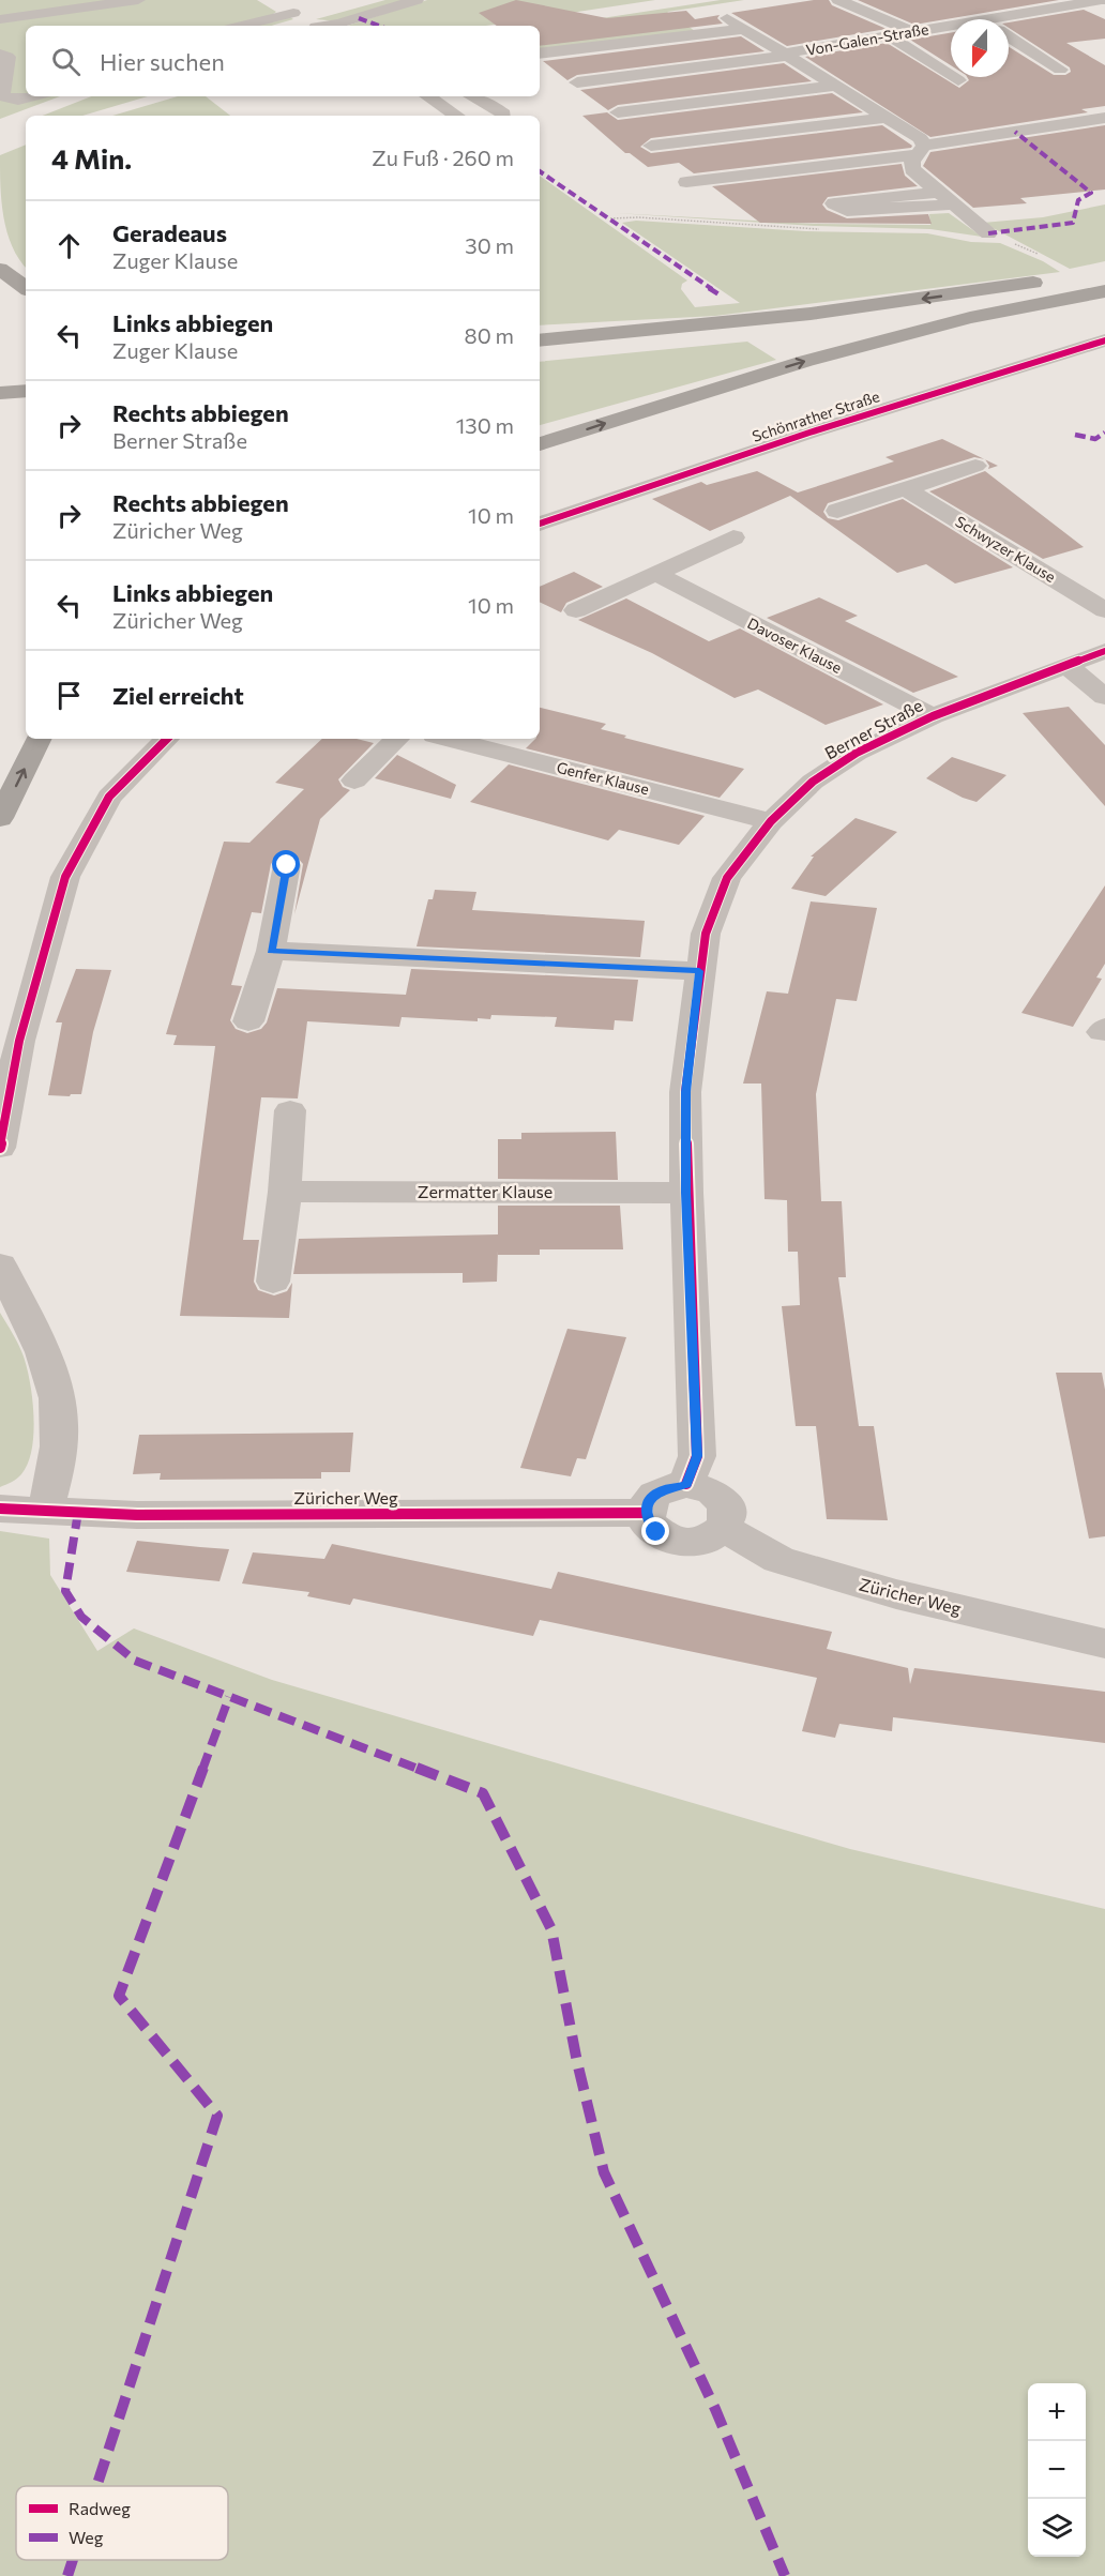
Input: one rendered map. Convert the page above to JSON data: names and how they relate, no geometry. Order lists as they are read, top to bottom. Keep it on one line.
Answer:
{"streets":{"street":["Von-Galen-Straße","Schönrather Straße","Schwyzer Klause","Davoser Klause","Berner Straße","Genfer Klause","Zermatter Klause","Züricher Weg"]},"crossings":[["Davoser Klause","Berner Straße"],["Berner Straße","Genfer Klause"],["Berner Straße","Zermatter Klause"],["Berner Straße","Züricher Weg"]],"legend":["Radweg","Weg"],"north":"bottom","page":{"search":"Hier suchen","heading":["4 Min.","Zu Fuß · 260 m"],"list":[["Geradeaus","Zuger Klause","30 m"],["Links abbiegen","Zuger Klause","80 m"],["Rechts abbiegen","Berner Straße","130 m"],["Rechts abbiegen","Züricher Weg","10 m"],["Links abbiegen","Züricher Weg","10 m"],"Ziel erreicht"],"map_buttons":["+","−"]}}
